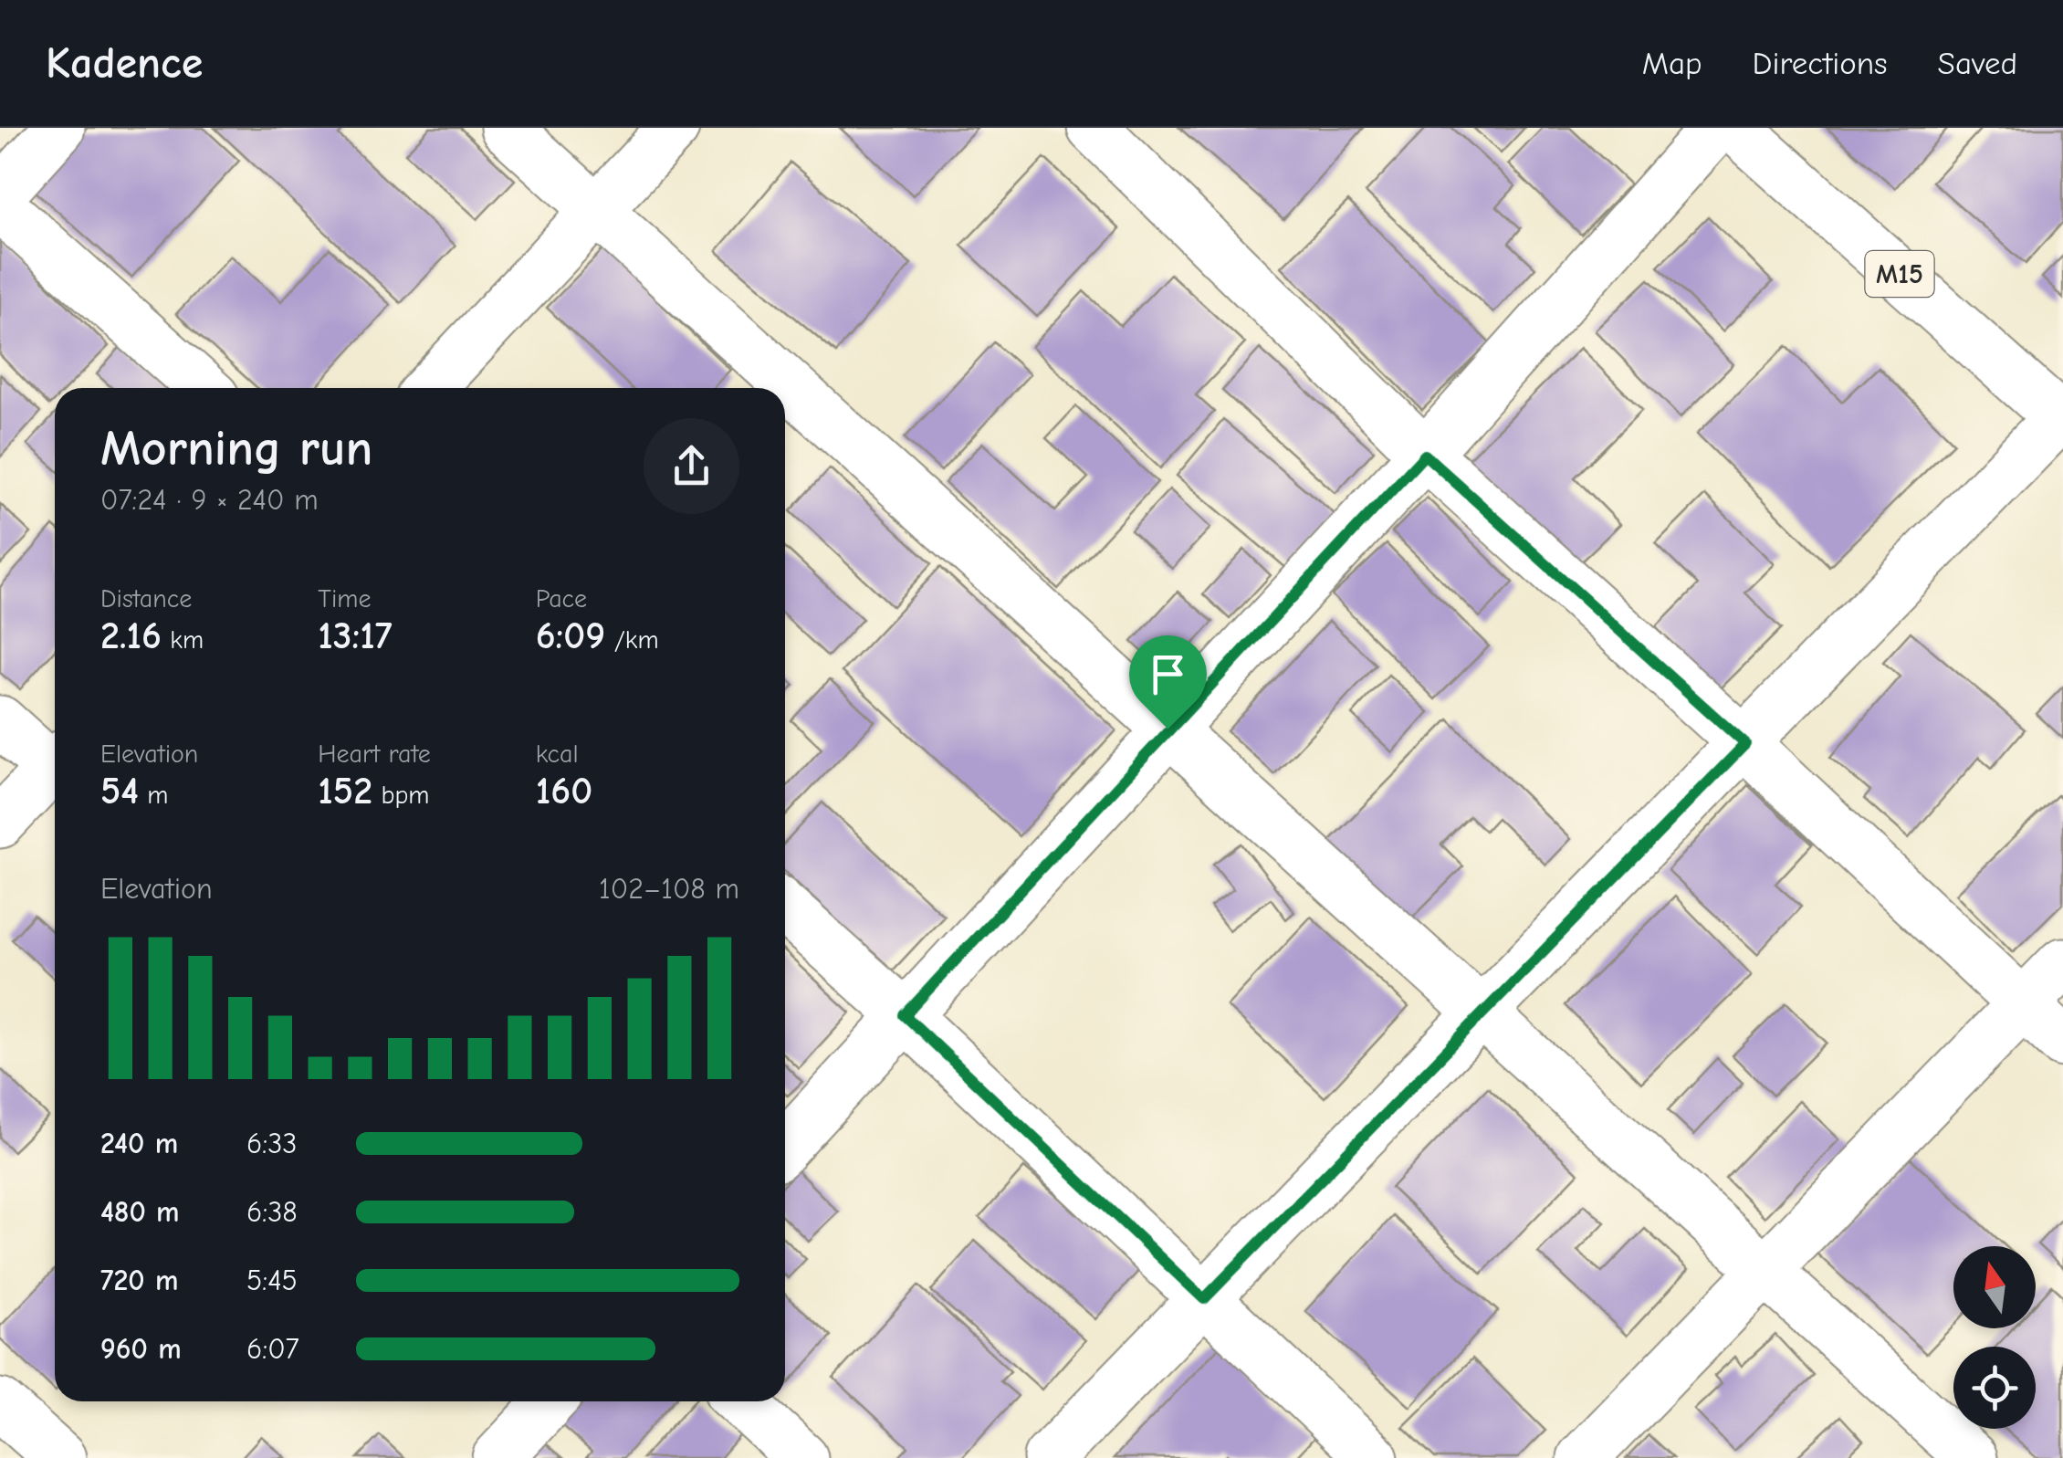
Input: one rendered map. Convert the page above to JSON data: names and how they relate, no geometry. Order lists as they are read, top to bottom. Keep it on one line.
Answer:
{"streets":{"main road":["M15"]},"north":"top","page":{"header":"Kadence","nav":["Map","Directions","Saved"],"heading":["Morning run","07:24 · 9 × 240 m"],"stats":[["Distance","2.16 km"],["Time","13:17"],["Pace","6:09 /km"],["Elevation","54 m"],["Heart rate","152 bpm"],["kcal","160"]],"chart":["Elevation","102–108 m"],"list":[{"name":"240 m","note":"6:33"},{"name":"480 m","note":"6:38"},{"name":"720 m","note":"5:45"},{"name":"960 m","note":"6:07"}]}}
